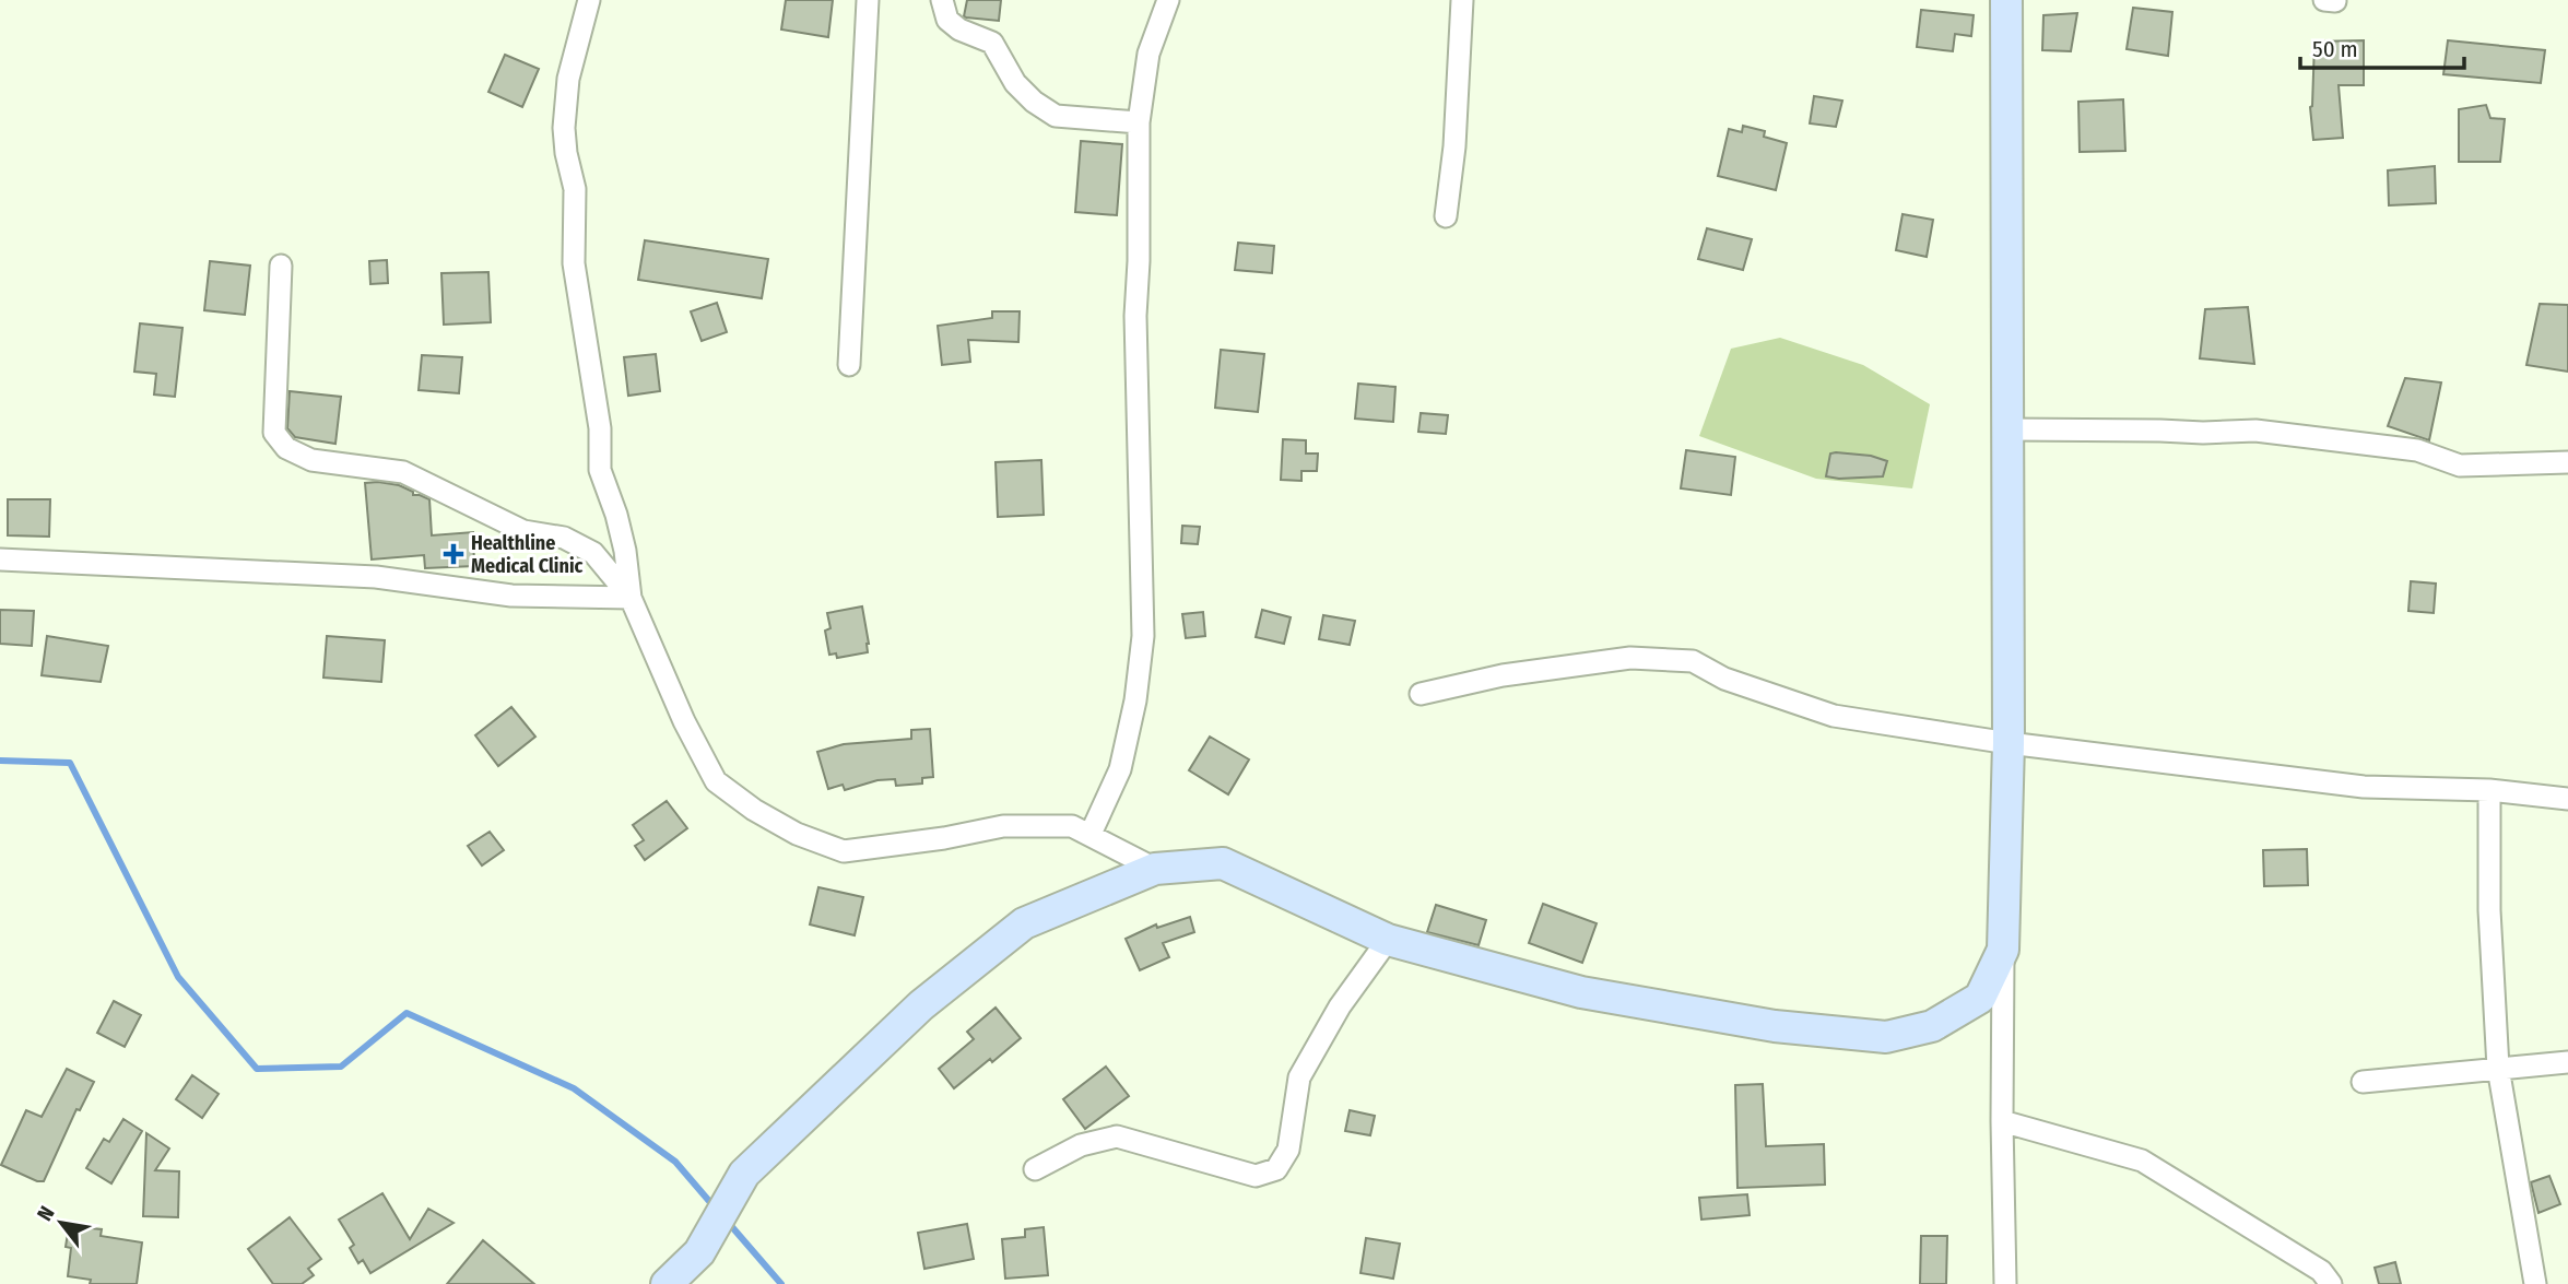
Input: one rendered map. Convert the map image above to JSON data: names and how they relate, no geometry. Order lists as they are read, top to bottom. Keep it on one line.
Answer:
{"places":{"health":["Healthline Medical Clinic"]},"scale_bar":"50 m","north":"top left"}
